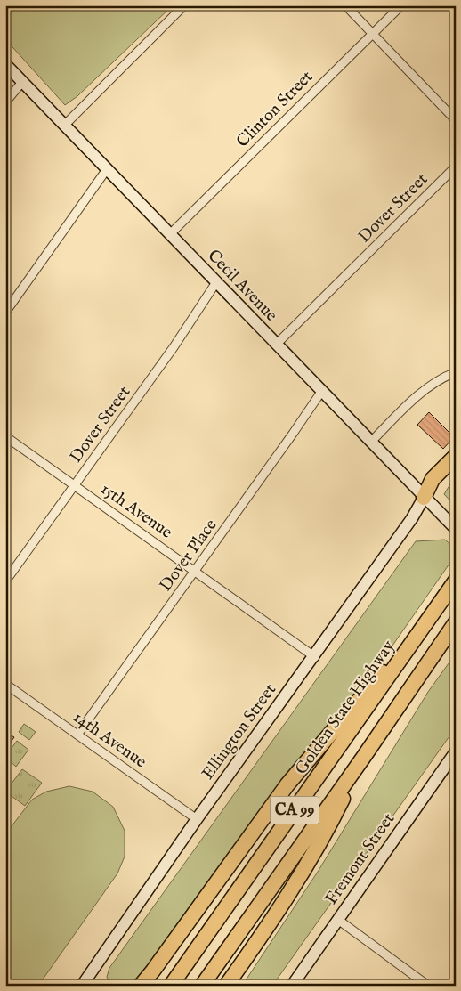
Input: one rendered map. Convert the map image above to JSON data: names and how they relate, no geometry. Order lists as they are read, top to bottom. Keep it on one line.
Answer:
{"streets":{"highway":["Golden State Highway","CA 99"],"main road":["Cecil Avenue","Ellington Street","Fremont Street"],"street":["Clinton Street","Dover Street","15th Avenue","Dover Place","14th Avenue"]},"crossings":[["Clinton Street","Cecil Avenue"],["Dover Street","Cecil Avenue"],["Dover Street","15th Avenue"],["Cecil Avenue","Dover Place"],["Cecil Avenue","Ellington Street"],["15th Avenue","Dover Place"],["15th Avenue","Ellington Street"],["Dover Place","14th Avenue"],["Ellington Street","14th Avenue"]]}
